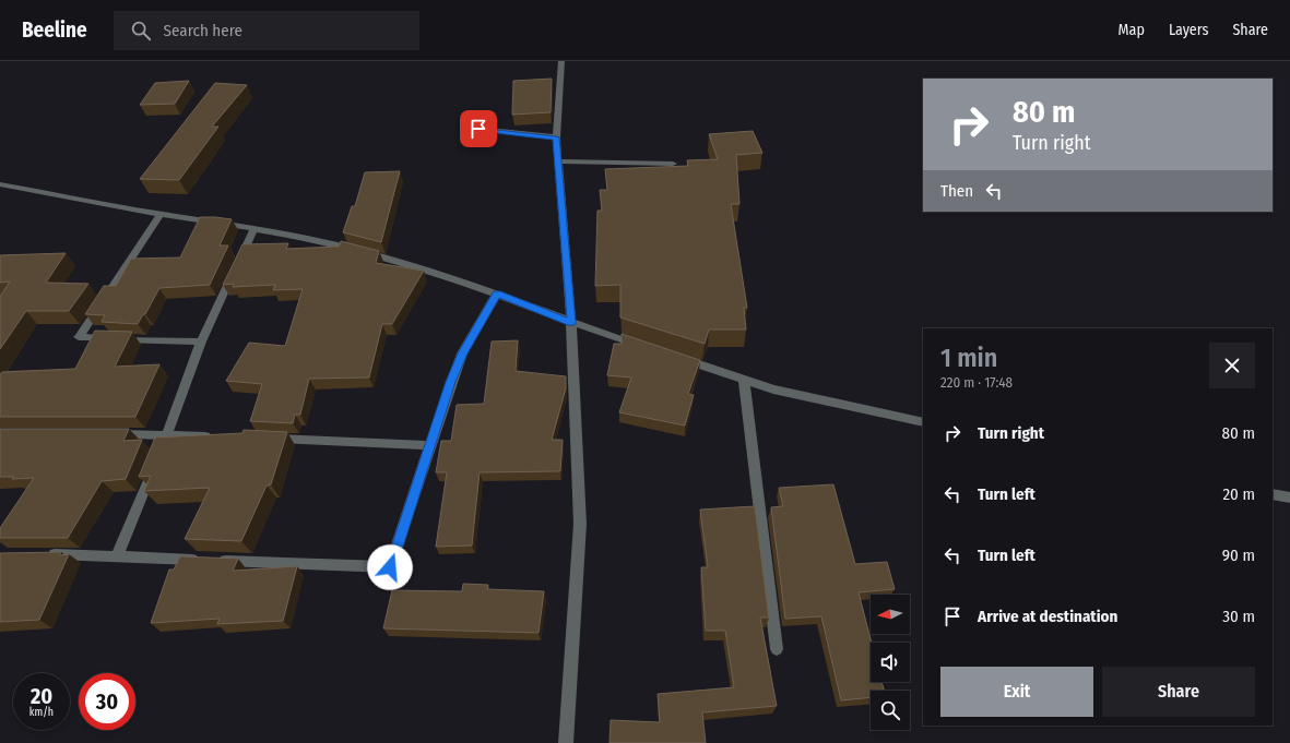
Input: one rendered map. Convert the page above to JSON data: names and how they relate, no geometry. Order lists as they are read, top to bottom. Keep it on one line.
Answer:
{"north":"left","page":{"header":"Beeline","search":"Search here","nav":["Map","Layers","Share"],"turn":["80 m","Turn right"],"then":"Then","heading":["1 min","220 m · 17:48"],"list":[{"name":"Turn right","value":"80 m"},{"name":"Turn left","value":"20 m"},{"name":"Turn left","value":"90 m"},{"name":"Arrive at destination","value":"30 m"}],"buttons":["Exit","Share"],"speed":"20 km/h","limit":"30"}}
